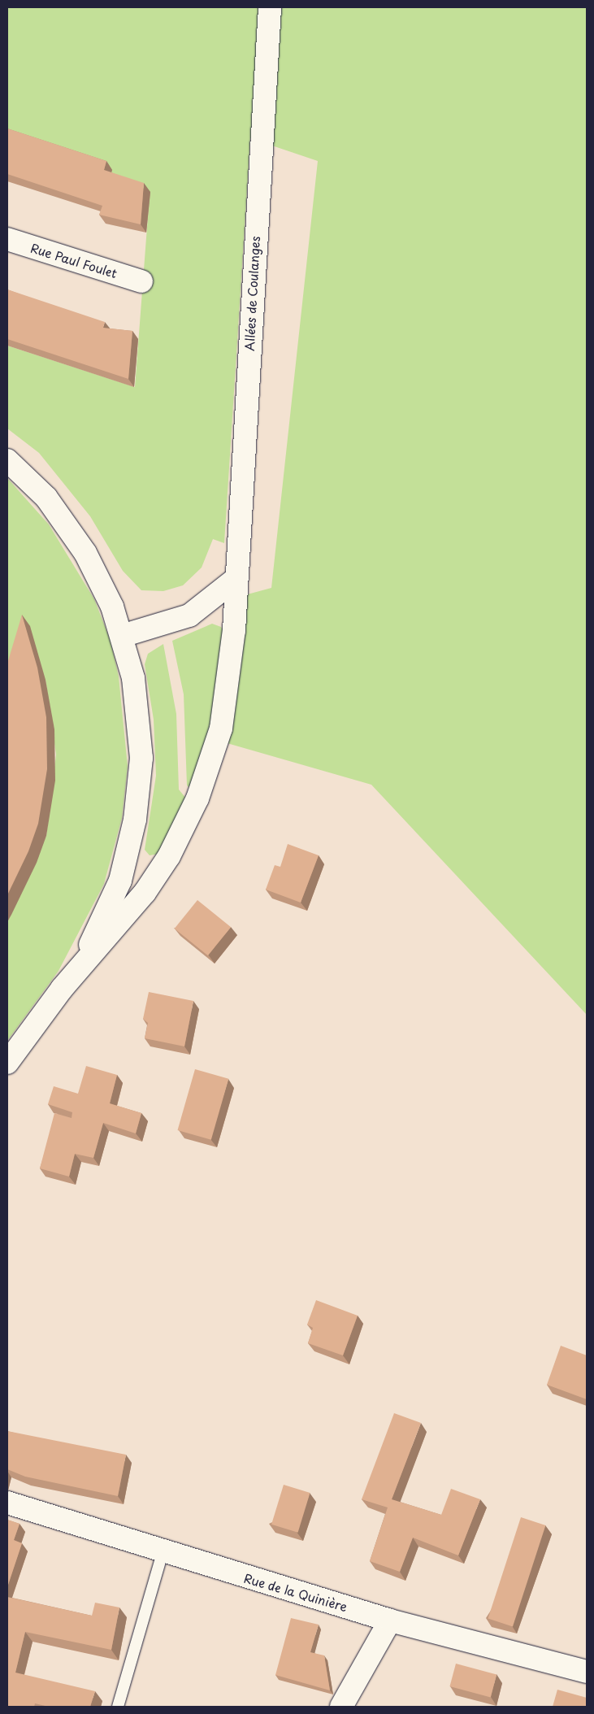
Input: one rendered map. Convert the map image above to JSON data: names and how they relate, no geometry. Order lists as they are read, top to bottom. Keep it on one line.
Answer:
{"streets":{"street":["Rue Paul Foulet","Allées de Coulanges","Rue de la Quinière"]}}
